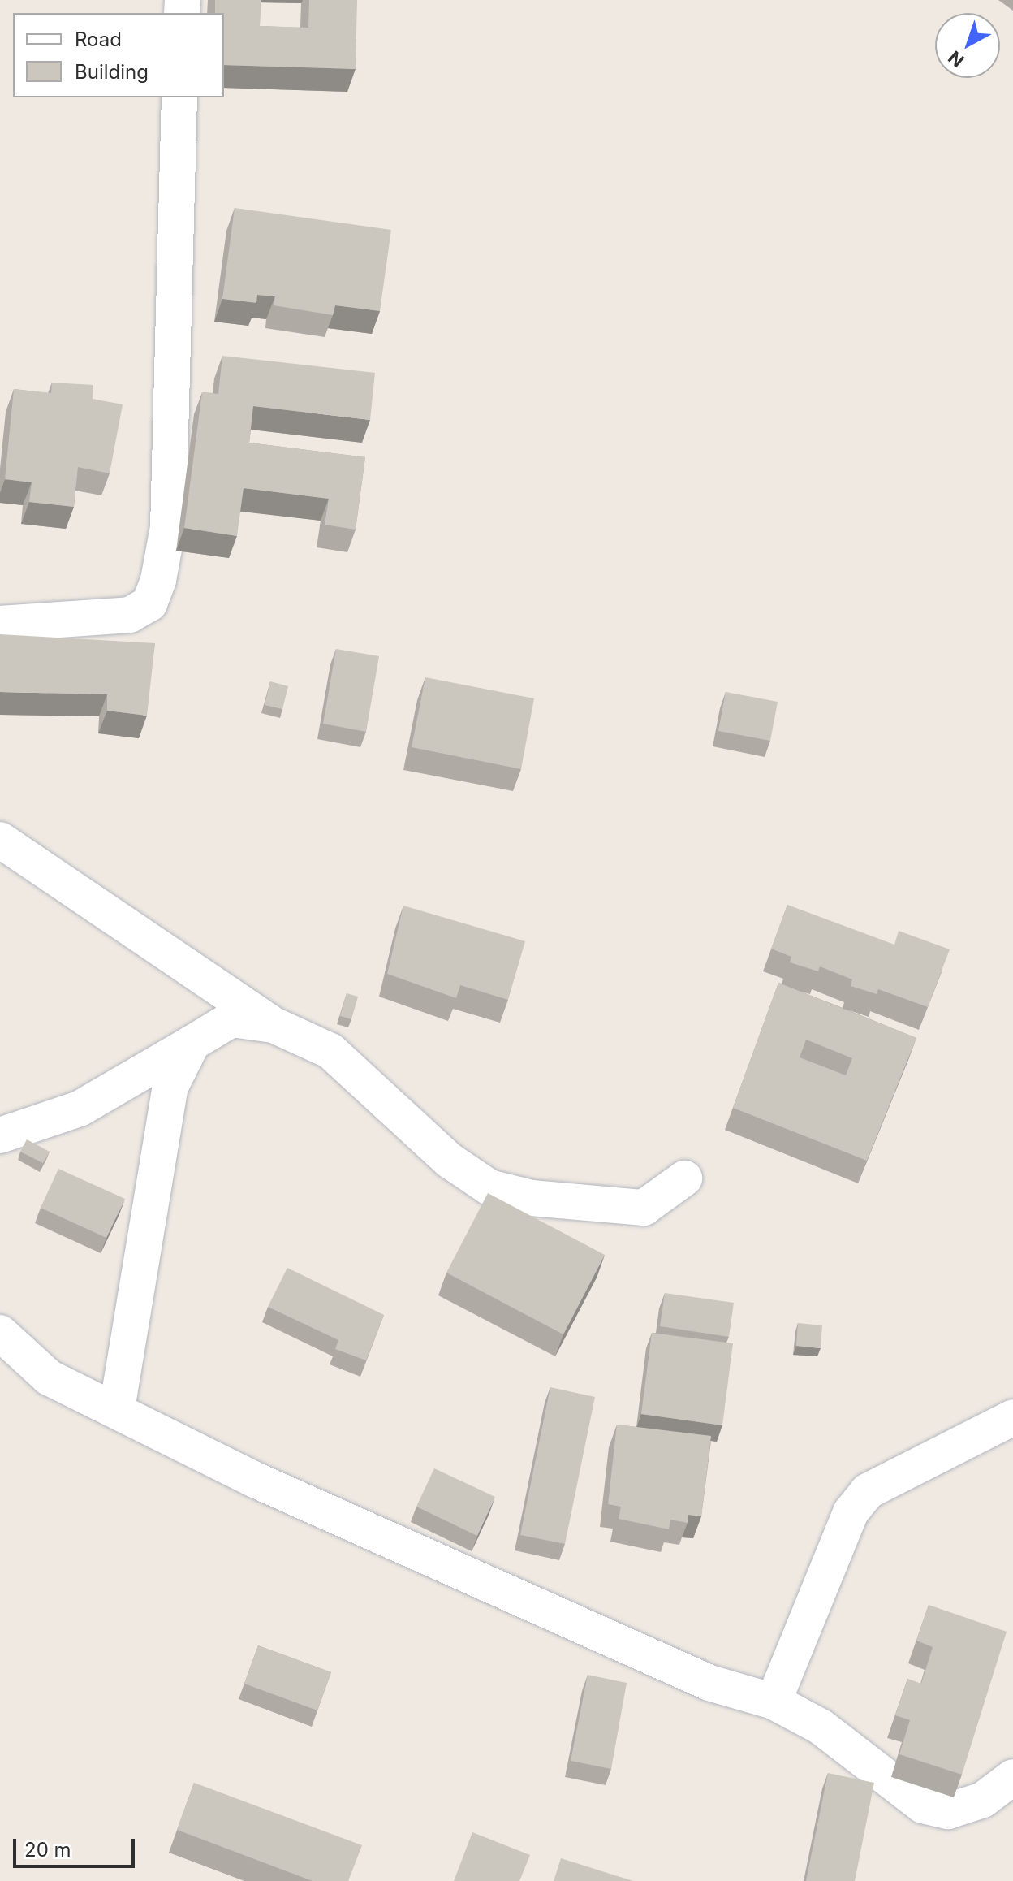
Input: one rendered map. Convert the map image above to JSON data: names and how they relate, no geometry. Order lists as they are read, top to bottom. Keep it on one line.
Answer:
{"legend":["Road","Building"],"scale_bar":"20 m","north":"bottom left"}
